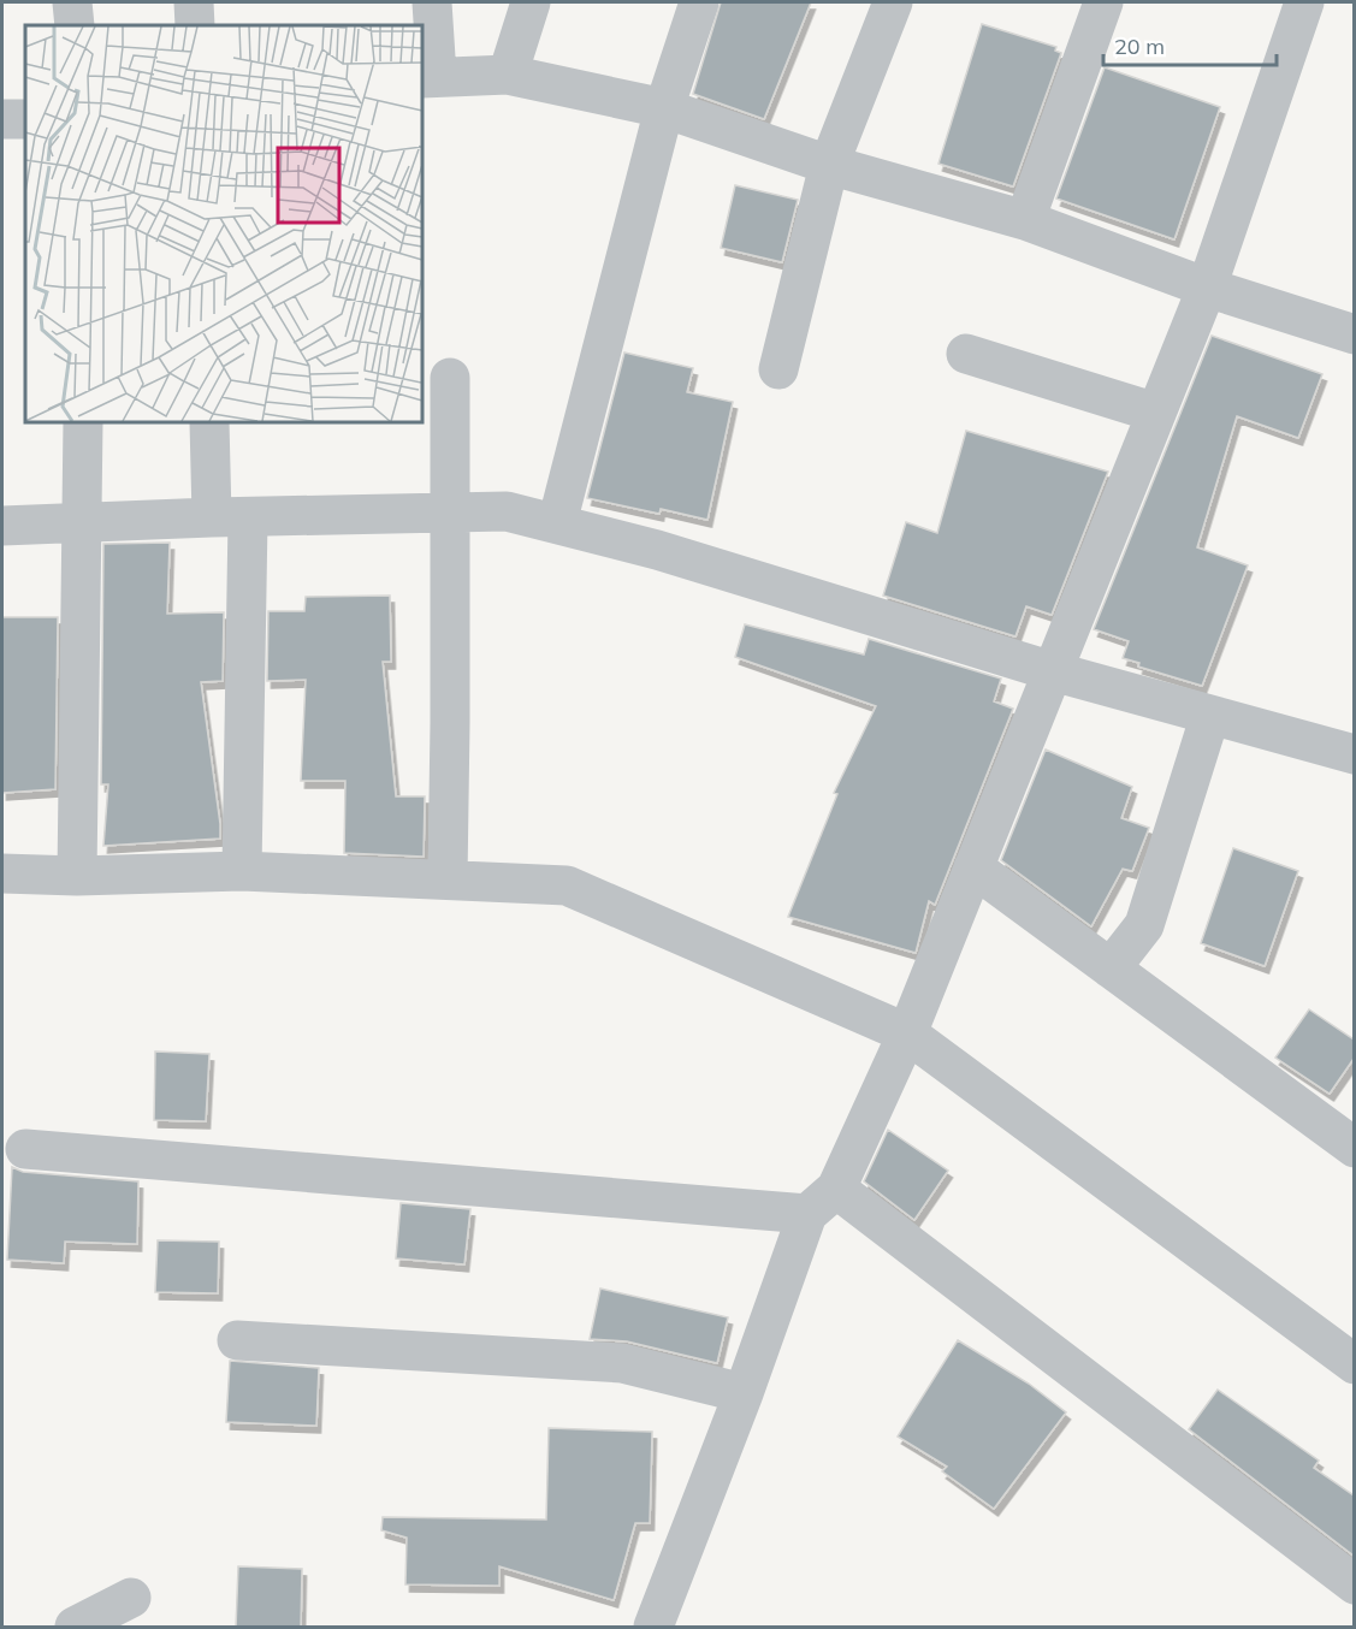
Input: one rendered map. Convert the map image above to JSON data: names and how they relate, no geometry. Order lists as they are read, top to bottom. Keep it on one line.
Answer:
{"scale_bar":"20 m"}
